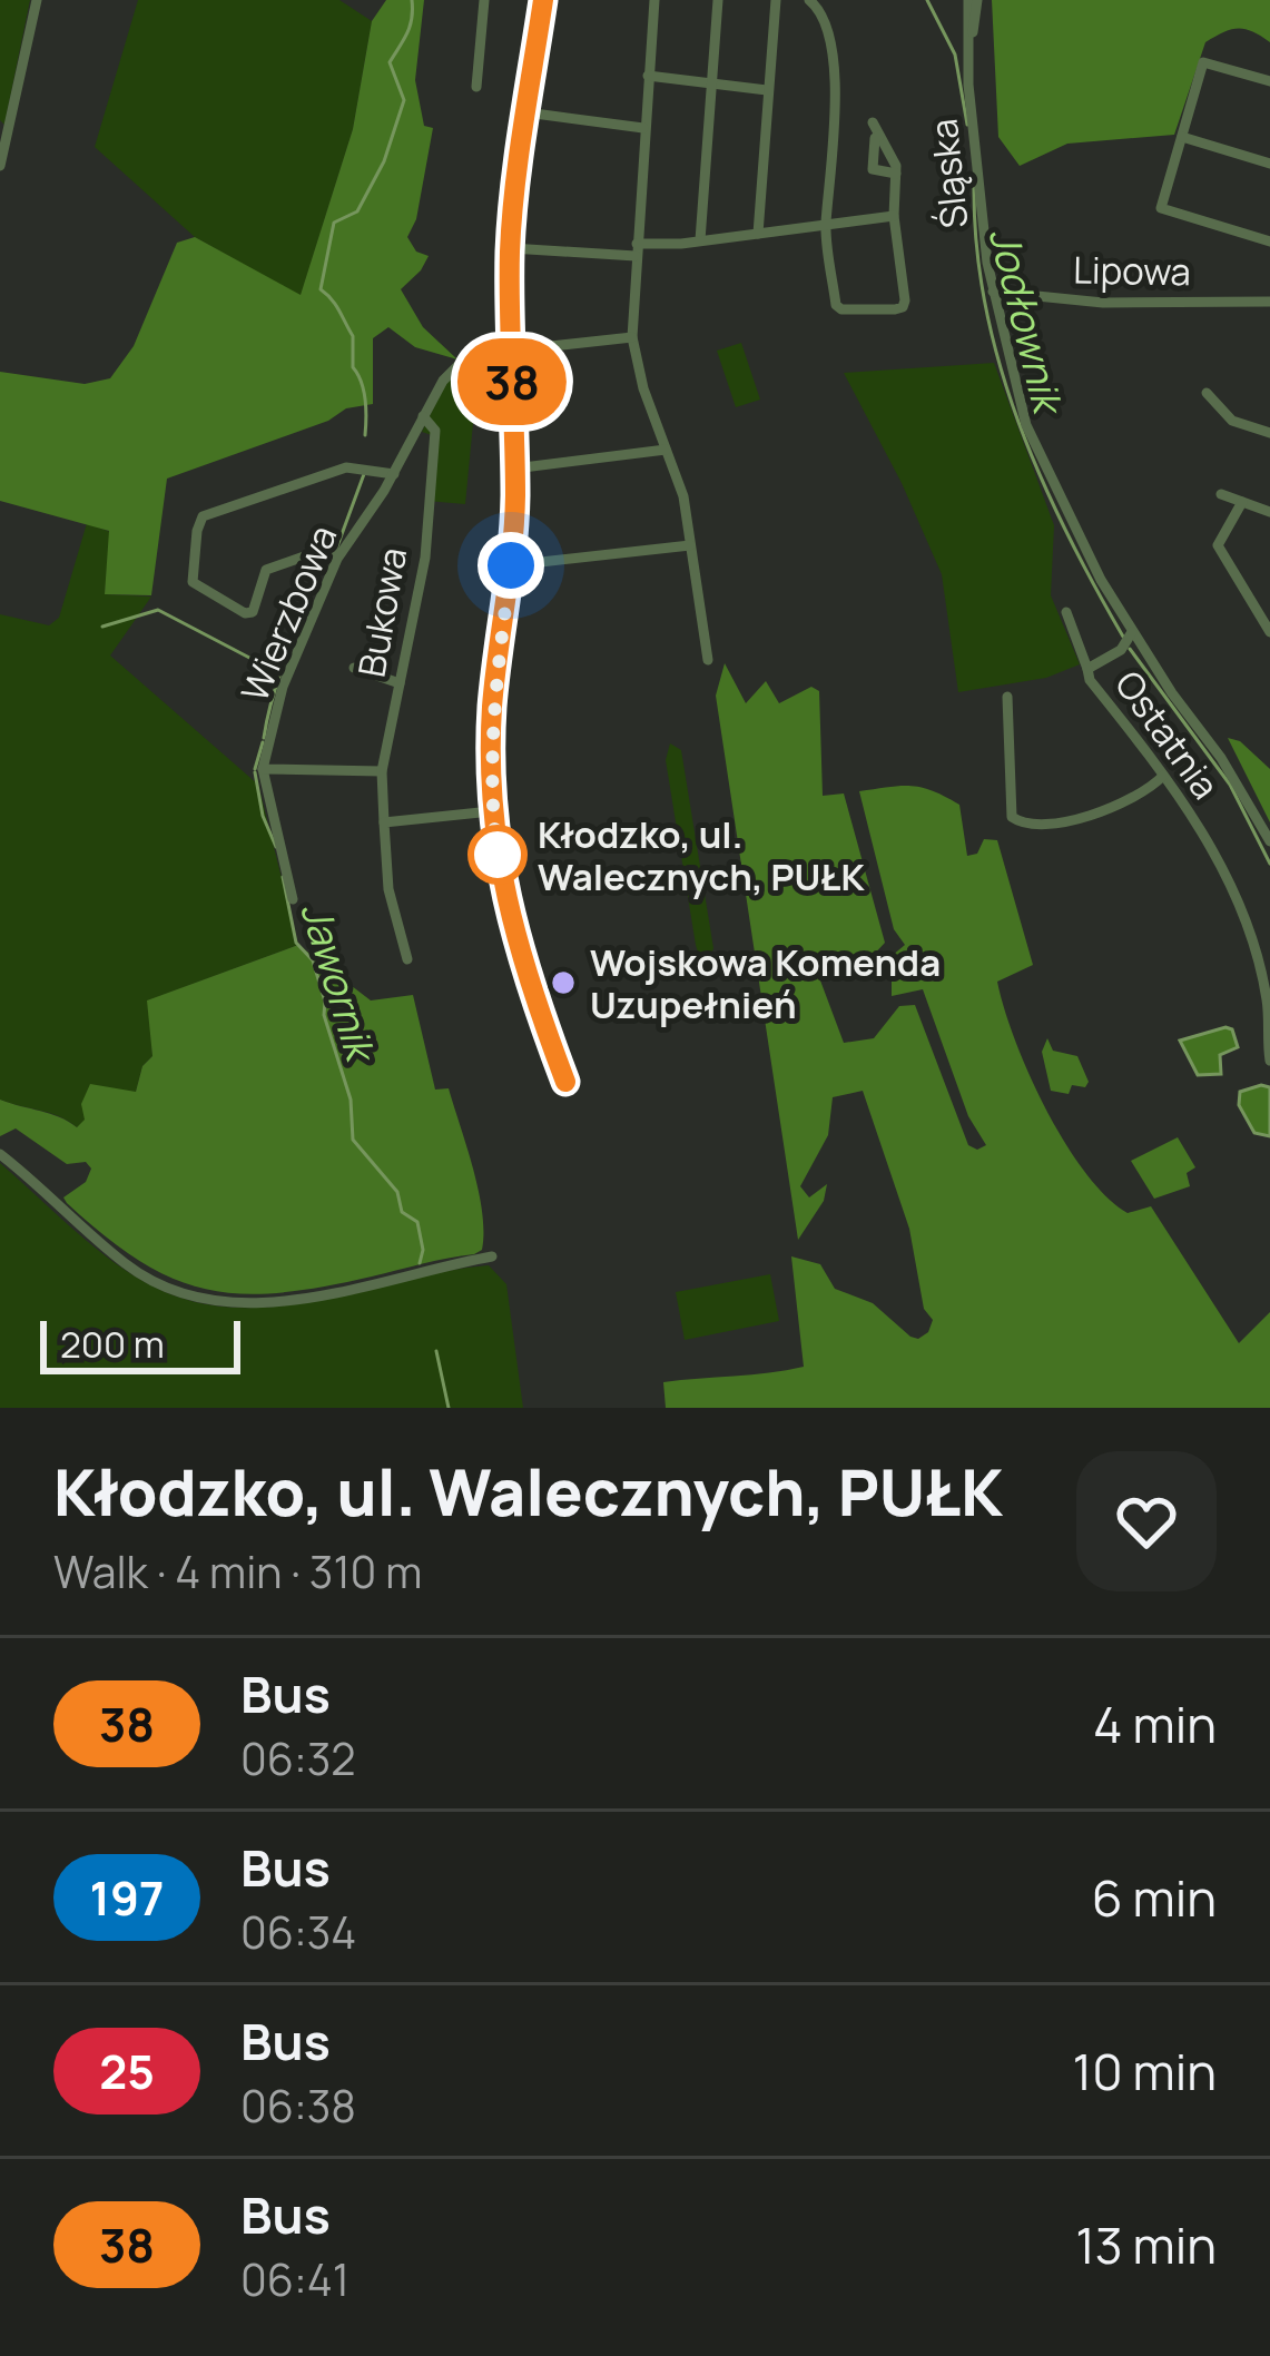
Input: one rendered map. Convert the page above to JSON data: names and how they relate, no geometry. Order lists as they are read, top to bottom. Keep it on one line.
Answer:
{"streets":{"street":["Śląska","Lipowa","Bukowa","Wierzbowa","Ostatnia"]},"crossings":[["Śląska","Lipowa"],["Śląska","Ostatnia"],["Bukowa","Wierzbowa"]],"water":["Jodłownik","Jawornik"],"places":["Kłodzko, ul. Walecznych, PUŁK","Wojskowa Komenda Uzupełnień"],"lines":["bus line 38"],"scale_bar":"200 m","page":{"on_map":"38","scale":"200 m","heading":["Kłodzko, ul. Walecznych, PUŁK","Walk · 4 min · 310 m"],"list":[{"mark":"38","name":"Bus","note":"06:32","value":"4 min"},{"mark":"197","name":"Bus","note":"06:34","value":"6 min"},{"mark":"25","name":"Bus","note":"06:38","value":"10 min"},{"mark":"38","name":"Bus","note":"06:41","value":"13 min"}]}}
